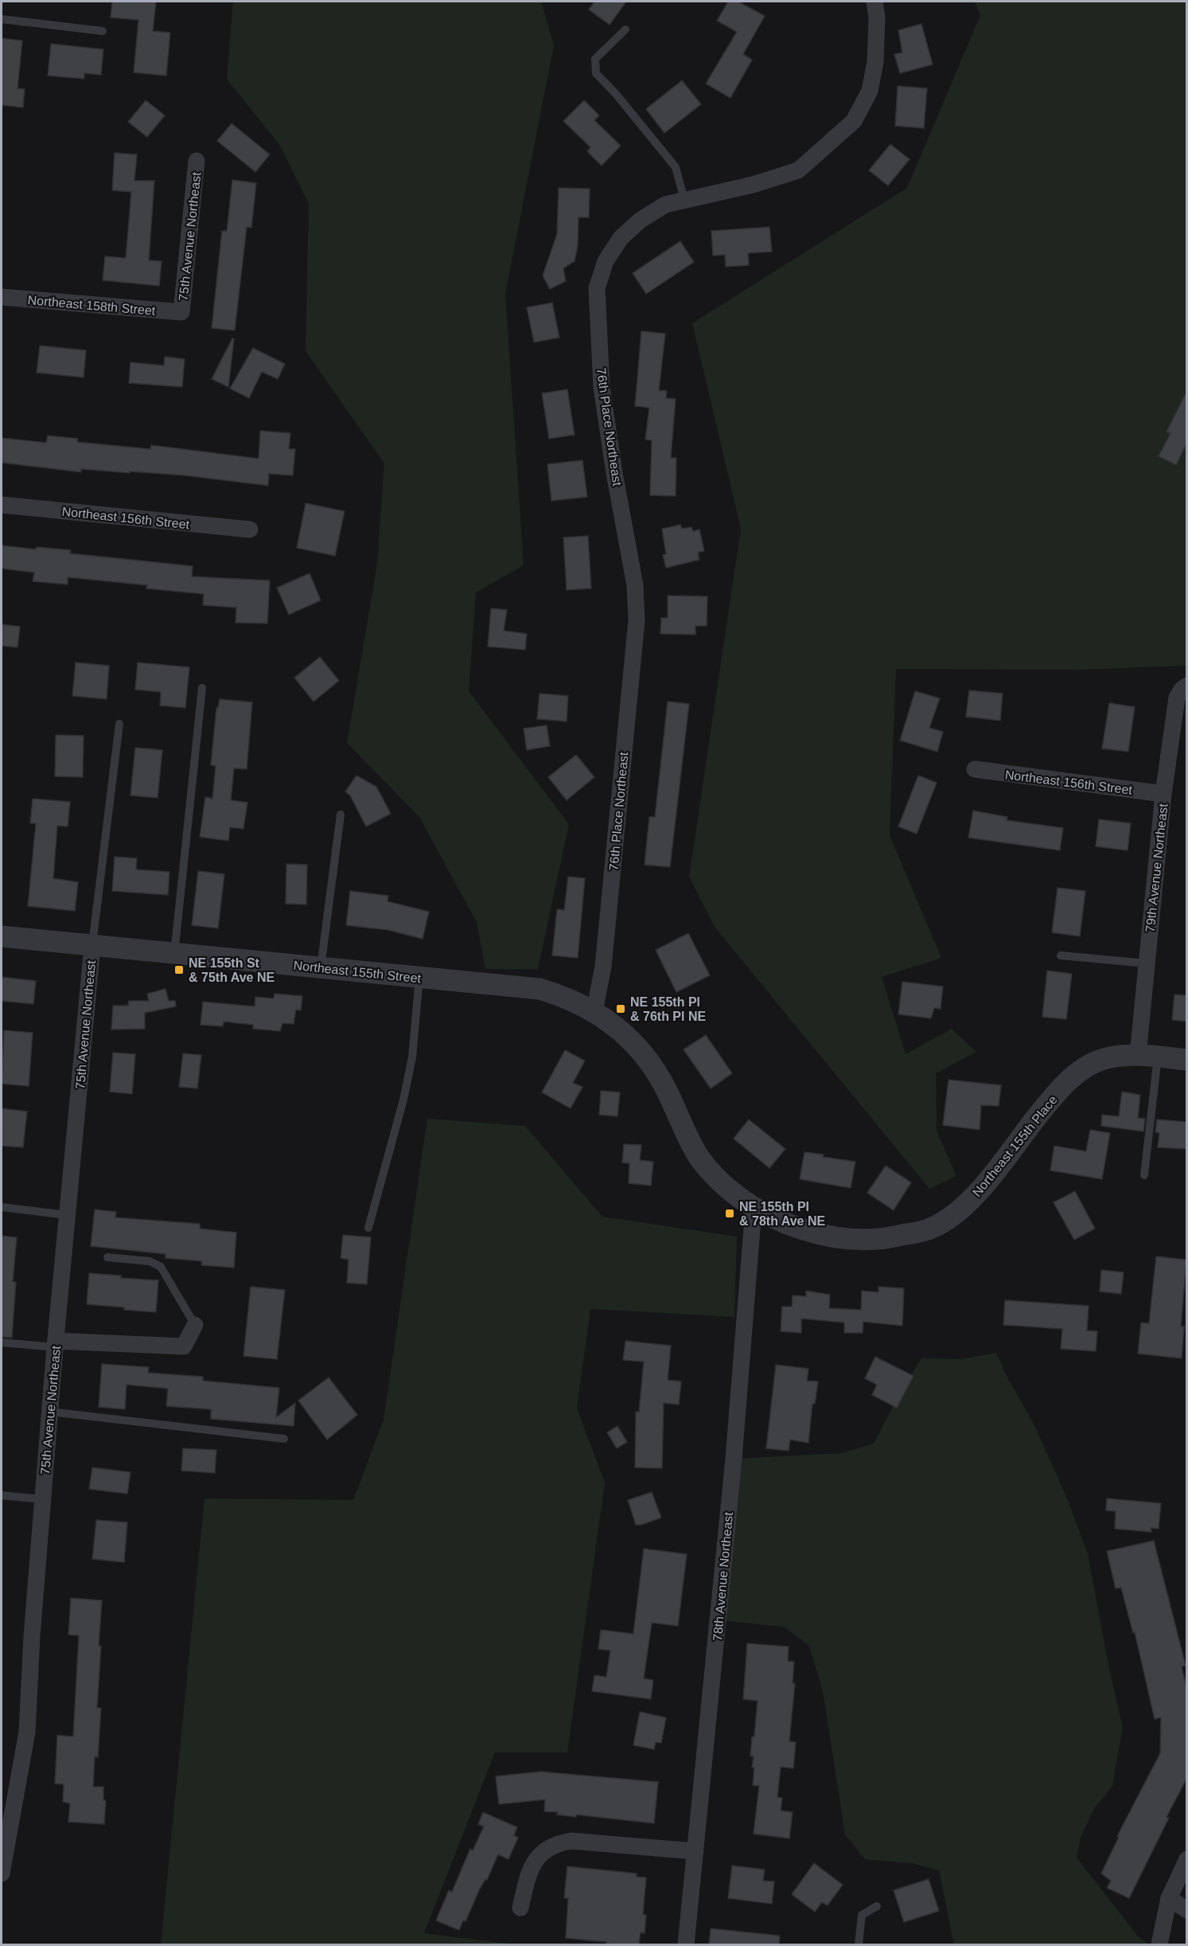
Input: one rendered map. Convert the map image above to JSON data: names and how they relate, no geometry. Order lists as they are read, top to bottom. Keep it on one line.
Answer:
{"streets":{"street":["75th Avenue Northeast","Northeast 158th Street","76th Place Northeast","Northeast 156th Street","79th Avenue Northeast","Northeast 155th Street","Northeast 155th Place","78th Avenue Northeast"]},"crossings":[["75th Avenue Northeast","Northeast 158th Street"],["75th Avenue Northeast","Northeast 155th Street"],["76th Place Northeast","Northeast 155th Street"],["76th Place Northeast","Northeast 155th Place"],["Northeast 156th Street","79th Avenue Northeast"],["79th Avenue Northeast","Northeast 155th Place"],["Northeast 155th Street","Northeast 155th Place"],["Northeast 155th Place","78th Avenue Northeast"]],"places":{"transit":["NE 155th St & 75th Ave NE","NE 155th Pl & 76th Pl NE","NE 155th Pl & 78th Ave NE"]}}
